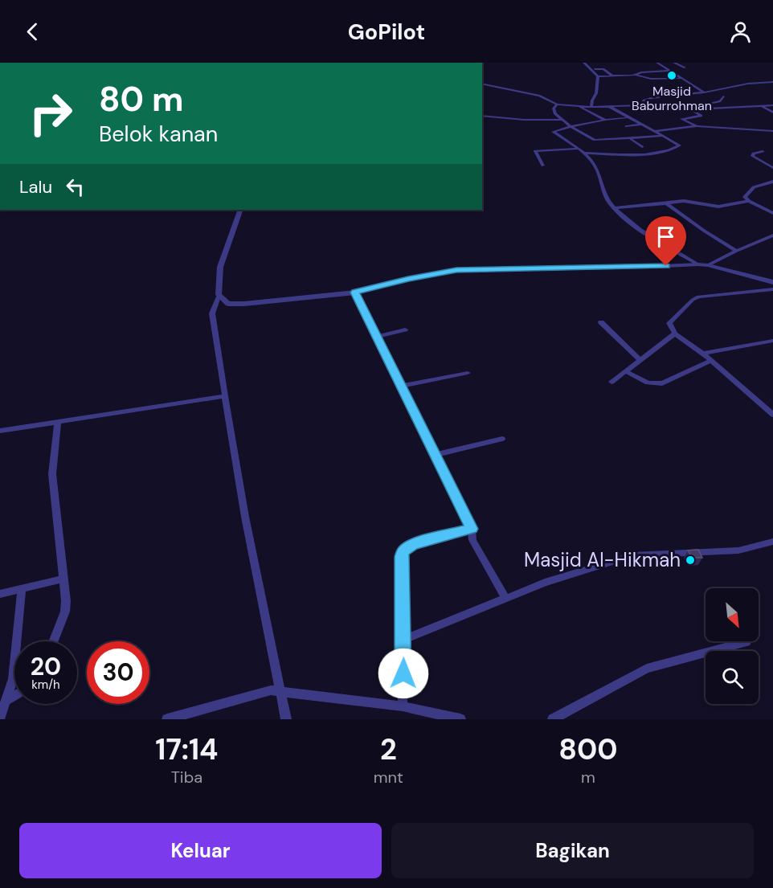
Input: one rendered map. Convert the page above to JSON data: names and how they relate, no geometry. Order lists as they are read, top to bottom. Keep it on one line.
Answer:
{"places":["Masjid Baburrohman","Masjid Al-Hikmah"],"north":"bottom right","page":{"header":"GoPilot","turn":["80 m","Belok kanan"],"then":"Lalu","speed":"20 km/h","limit":"30","eta":["17:14","Tiba","2","mnt","800","m"],"buttons":["Keluar","Bagikan"]}}
